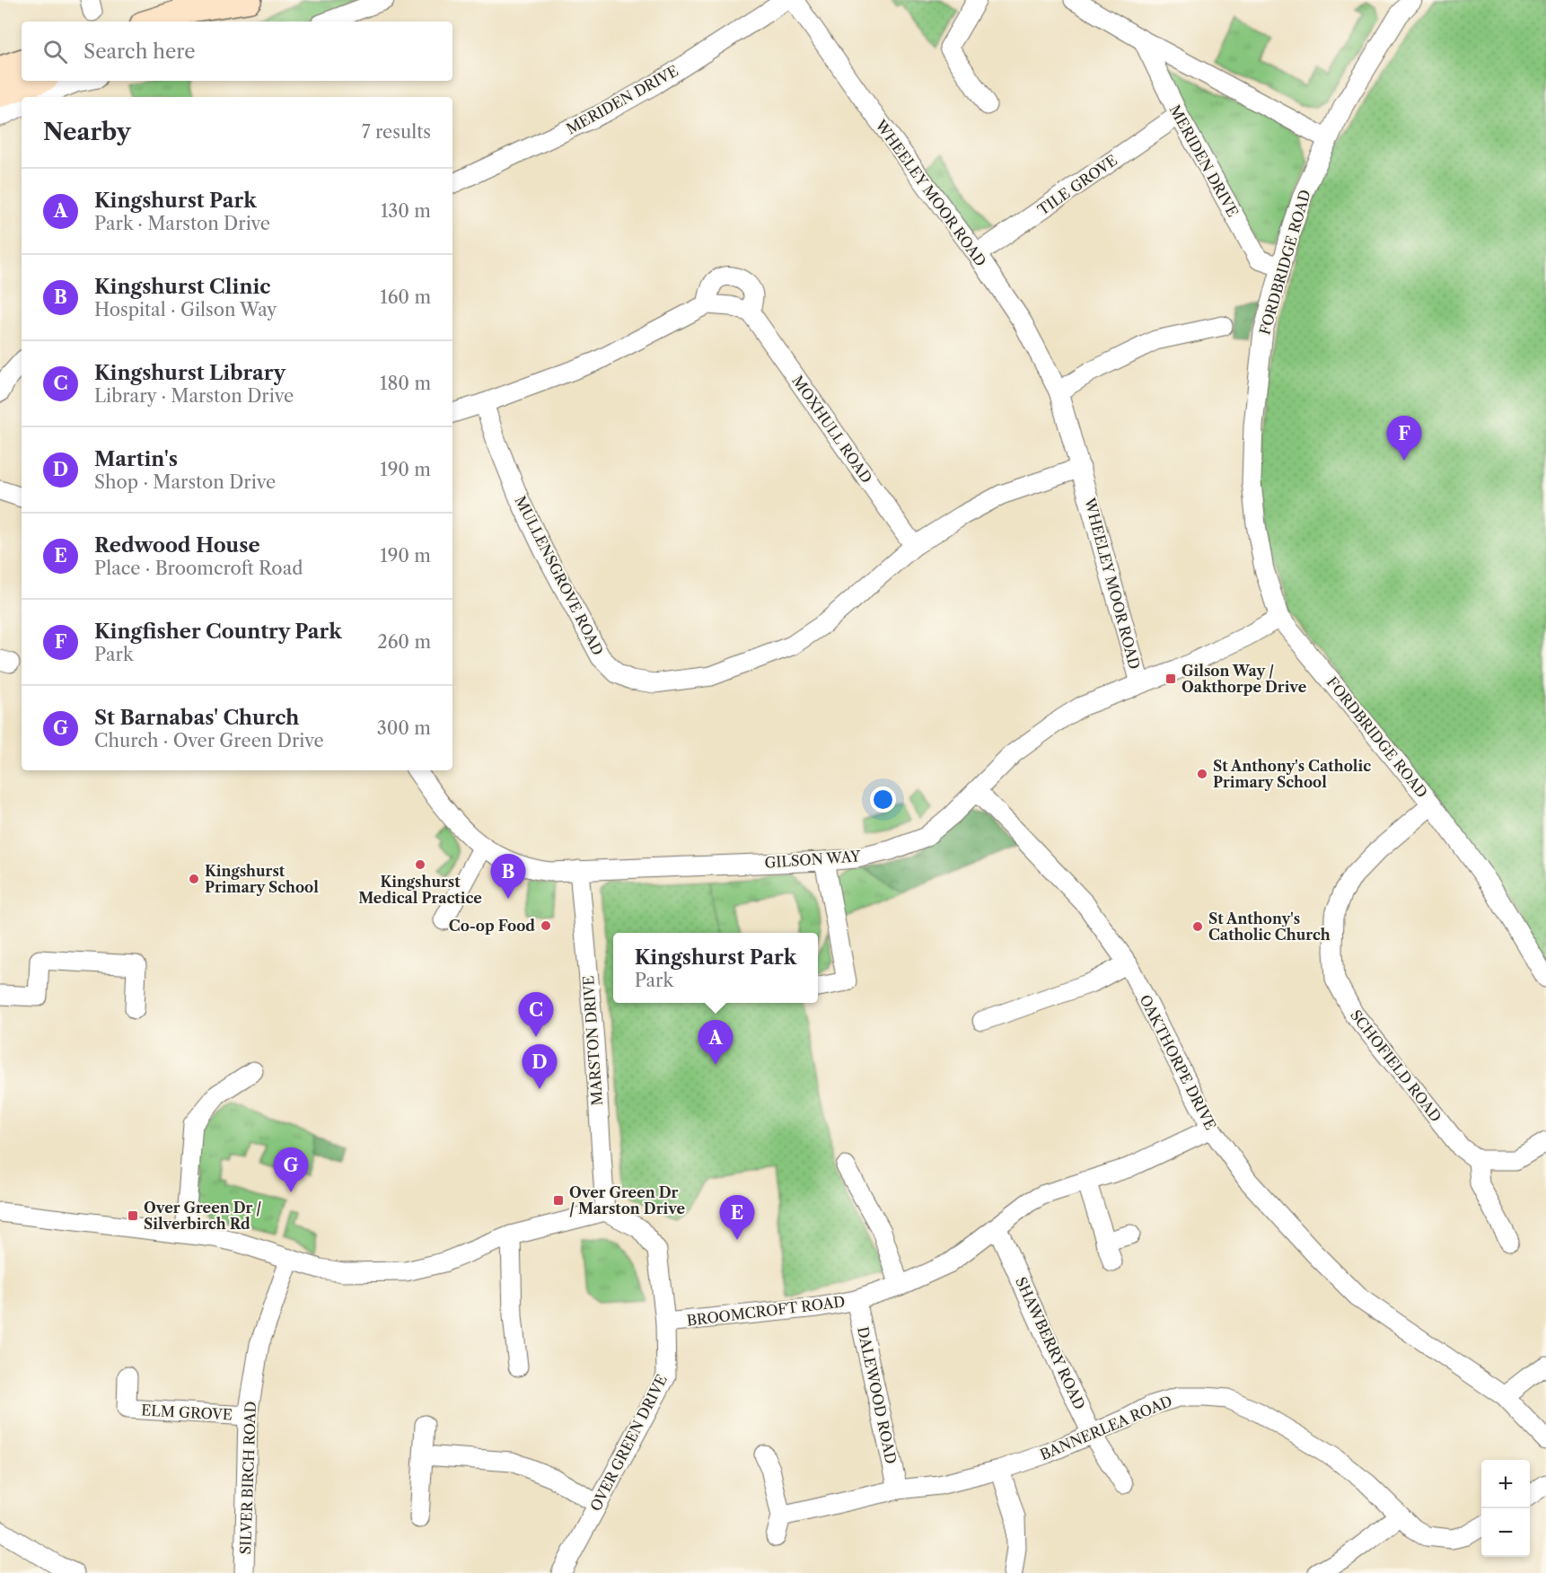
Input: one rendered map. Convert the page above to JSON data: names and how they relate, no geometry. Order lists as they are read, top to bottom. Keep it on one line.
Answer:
{"streets":{"street":["MERIDEN DRIVE","TILE GROVE","WHEELEY MOOR ROAD","FORDBRIDGE ROAD","MOXHULL ROAD","MULLENSGROVE ROAD","GILSON WAY","MARSTON DRIVE","OAKTHORPE DRIVE","SCHOFIELD ROAD","BROOMCROFT ROAD","SHAWBERRY ROAD","DALEWOOD ROAD","ELM GROVE","BANNERLEA ROAD","OVER GREEN DRIVE","SILVER BIRCH ROAD"]},"crossings":[["MERIDEN DRIVE","TILE GROVE"],["MERIDEN DRIVE","FORDBRIDGE ROAD"],["TILE GROVE","WHEELEY MOOR ROAD"],["WHEELEY MOOR ROAD","MULLENSGROVE ROAD"],["WHEELEY MOOR ROAD","GILSON WAY"],["FORDBRIDGE ROAD","GILSON WAY"],["FORDBRIDGE ROAD","SCHOFIELD ROAD"],["MOXHULL ROAD","MULLENSGROVE ROAD"],["GILSON WAY","MARSTON DRIVE"],["GILSON WAY","OAKTHORPE DRIVE"],["MARSTON DRIVE","OVER GREEN DRIVE"],["OAKTHORPE DRIVE","BROOMCROFT ROAD"],["BROOMCROFT ROAD","SHAWBERRY ROAD"],["BROOMCROFT ROAD","DALEWOOD ROAD"],["BROOMCROFT ROAD","OVER GREEN DRIVE"],["SHAWBERRY ROAD","BANNERLEA ROAD"],["DALEWOOD ROAD","BANNERLEA ROAD"],["ELM GROVE","SILVER BIRCH ROAD"]],"places":{"transit":["Gilson Way / Oakthorpe Drive","Over Green Dr / Marston Drive","Over Green Dr / Silverbirch Rd"],"other":["St Anthony's Catholic Primary School","Kingshurst Medical Practice","Kingshurst Primary School","Co-op Food","St Anthony's Catholic Church"]},"page":{"search":"Search here","heading":["Nearby","7 results"],"list":[{"mark":"A","name":"Kingshurst Park","note":"Park · Marston Drive","value":"130 m"},{"mark":"B","name":"Kingshurst Clinic","note":"Hospital · Gilson Way","value":"160 m"},{"mark":"C","name":"Kingshurst Library","note":"Library · Marston Drive","value":"180 m"},{"mark":"D","name":"Martin's","note":"Shop · Marston Drive","value":"190 m"},{"mark":"E","name":"Redwood House","note":"Place · Broomcroft Road","value":"190 m"},{"mark":"F","name":"Kingfisher Country Park","note":"Park","value":"260 m"},{"mark":"G","name":"St Barnabas' Church","note":"Church · Over Green Drive","value":"300 m"}],"pins":["F","B","C","A","D","G","E"],"popup":["Kingshurst Park","Park"],"map_buttons":["+","−"]}}
